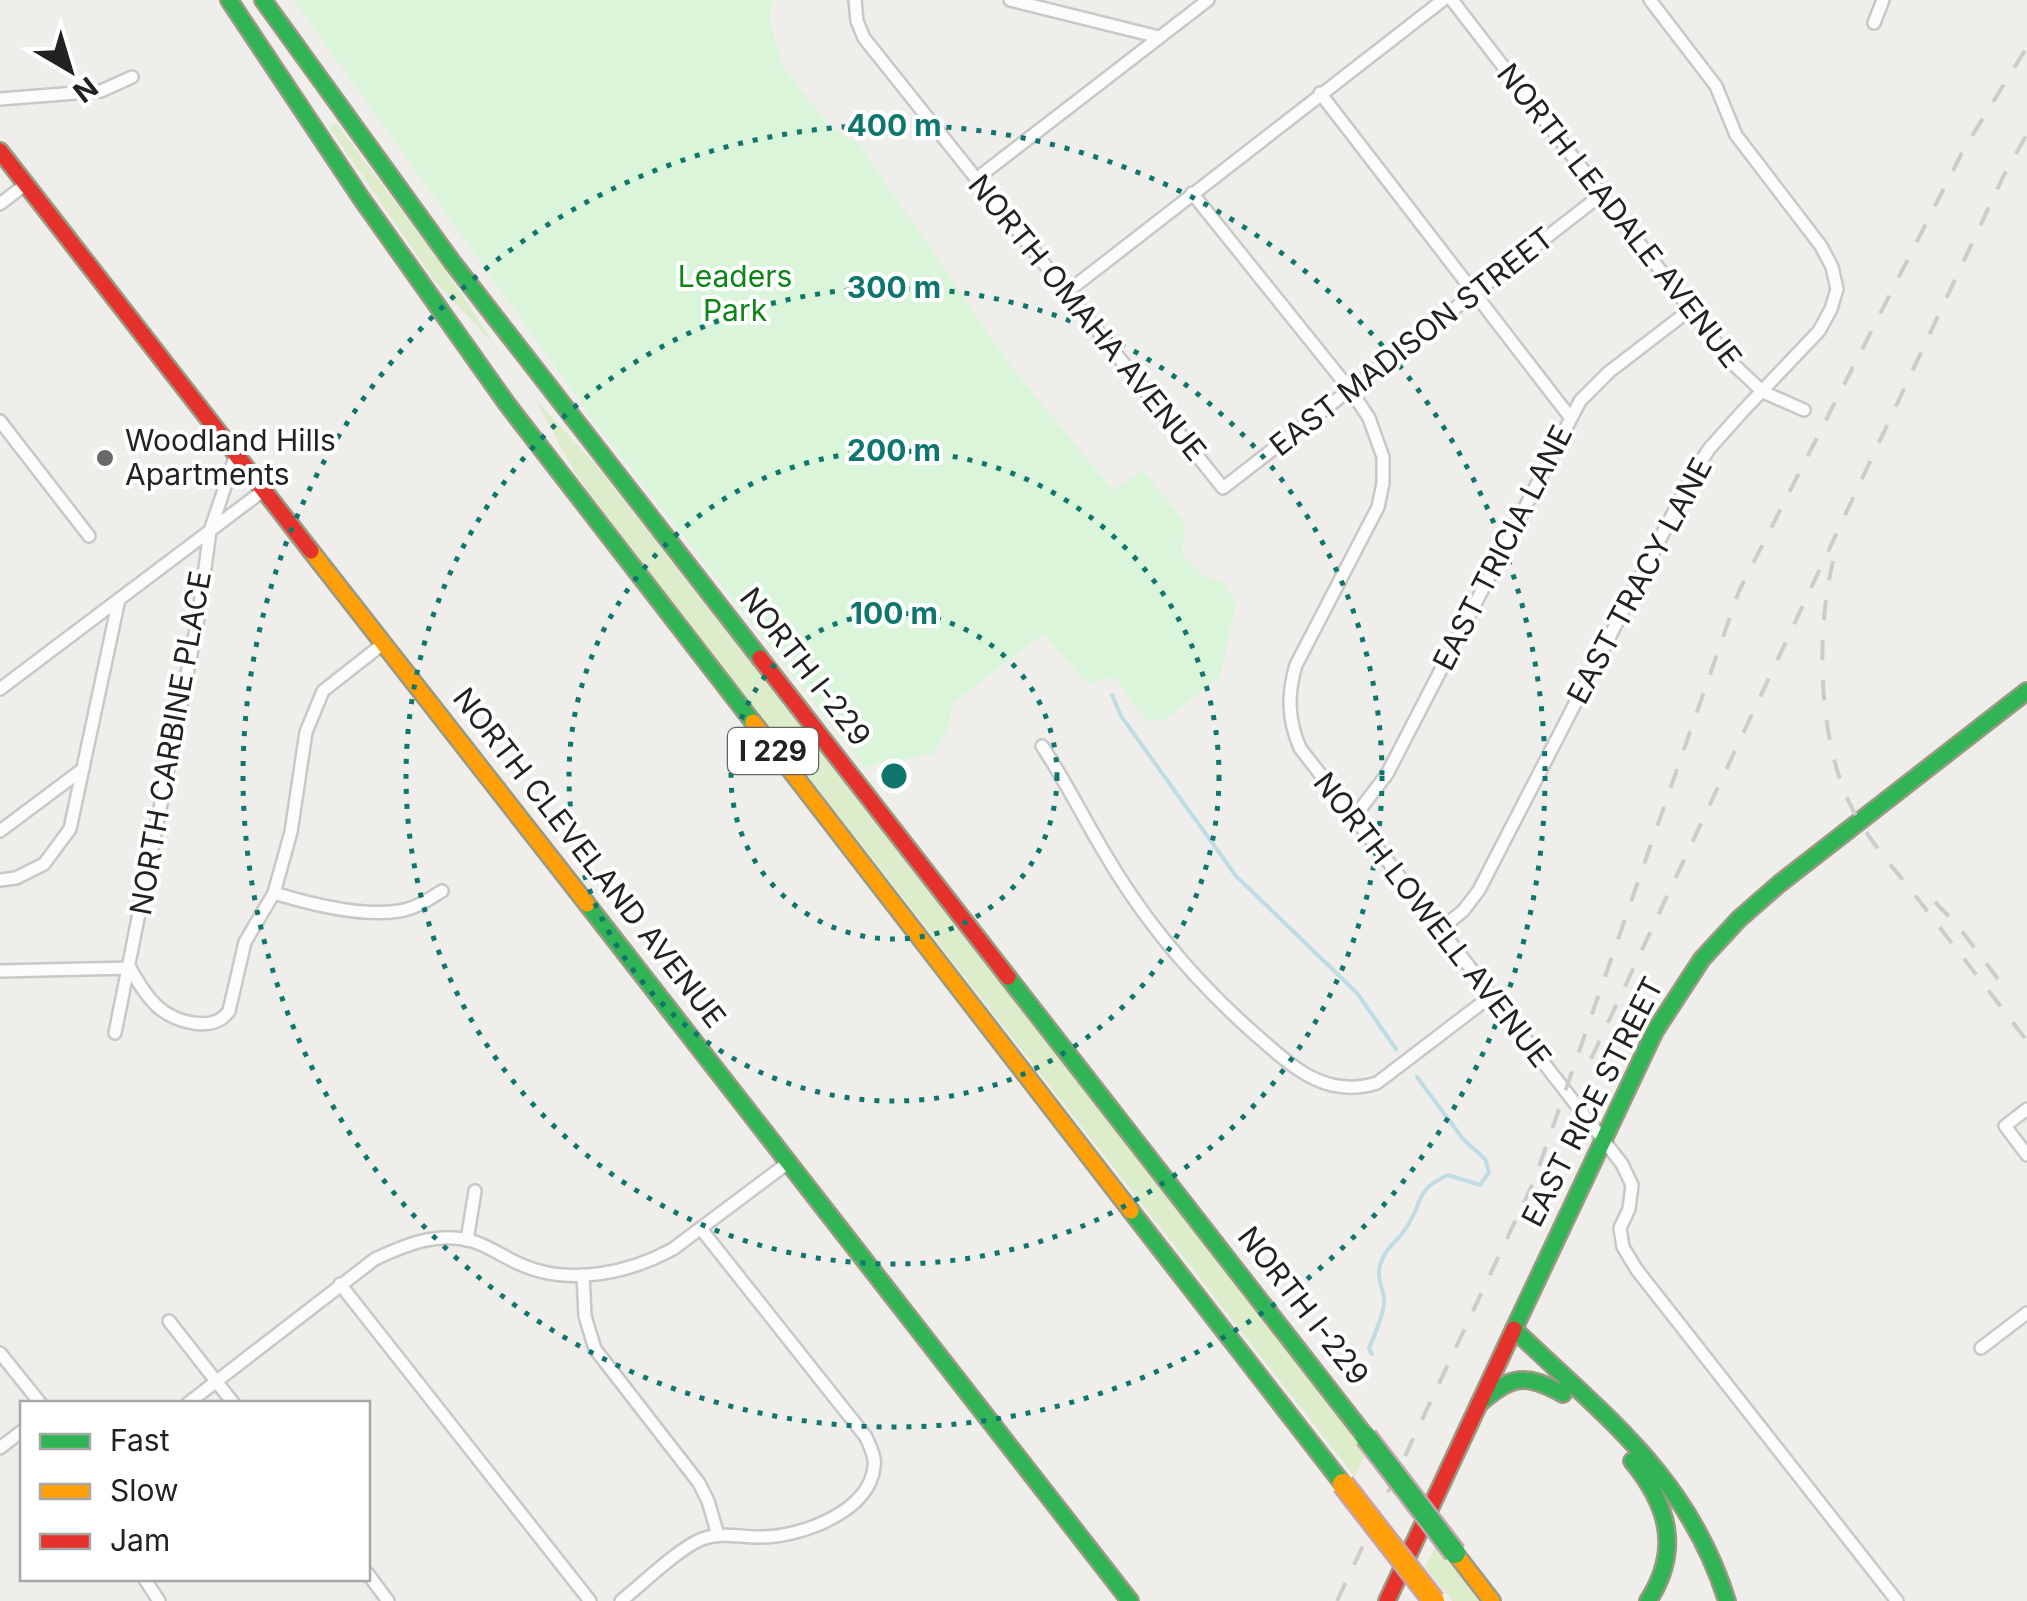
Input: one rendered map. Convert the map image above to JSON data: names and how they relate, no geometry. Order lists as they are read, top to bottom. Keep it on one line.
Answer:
{"streets":{"main road":["NORTH I-229","I 229","NORTH CLEVELAND AVENUE","EAST RICE STREET"],"street":["NORTH LEADALE AVENUE","NORTH OMAHA AVENUE","EAST MADISON STREET","EAST TRICIA LANE","EAST TRACY LANE","NORTH CARBINE PLACE","NORTH LOWELL AVENUE"]},"crossings":[["NORTH LEADALE AVENUE","EAST MADISON STREET"],["NORTH LEADALE AVENUE","EAST TRICIA LANE"],["NORTH LEADALE AVENUE","EAST TRACY LANE"],["NORTH OMAHA AVENUE","EAST MADISON STREET"],["EAST MADISON STREET","NORTH LOWELL AVENUE"],["EAST TRICIA LANE","NORTH LOWELL AVENUE"],["EAST TRACY LANE","NORTH LOWELL AVENUE"],["NORTH CARBINE PLACE","NORTH CLEVELAND AVENUE"],["NORTH LOWELL AVENUE","EAST RICE STREET"]],"parks":["Leaders Park"],"places":["Woodland Hills Apartments"],"legend":["Fast","Slow","Jam"],"north":"bottom right","rings":["400 m","300 m","200 m","100 m"]}
